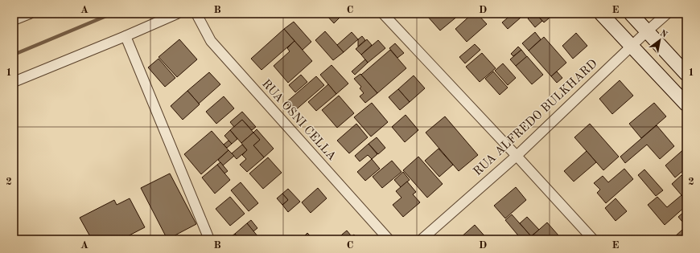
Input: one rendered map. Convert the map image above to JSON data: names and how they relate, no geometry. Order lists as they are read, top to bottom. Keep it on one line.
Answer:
{"streets":{"street":["RUA ALFREDO BULKHARD","RUA OSNI CELLA"]},"north":"top right","grid":{"columns":["A","B","C","D","E"],"rows":["1","2"]}}
